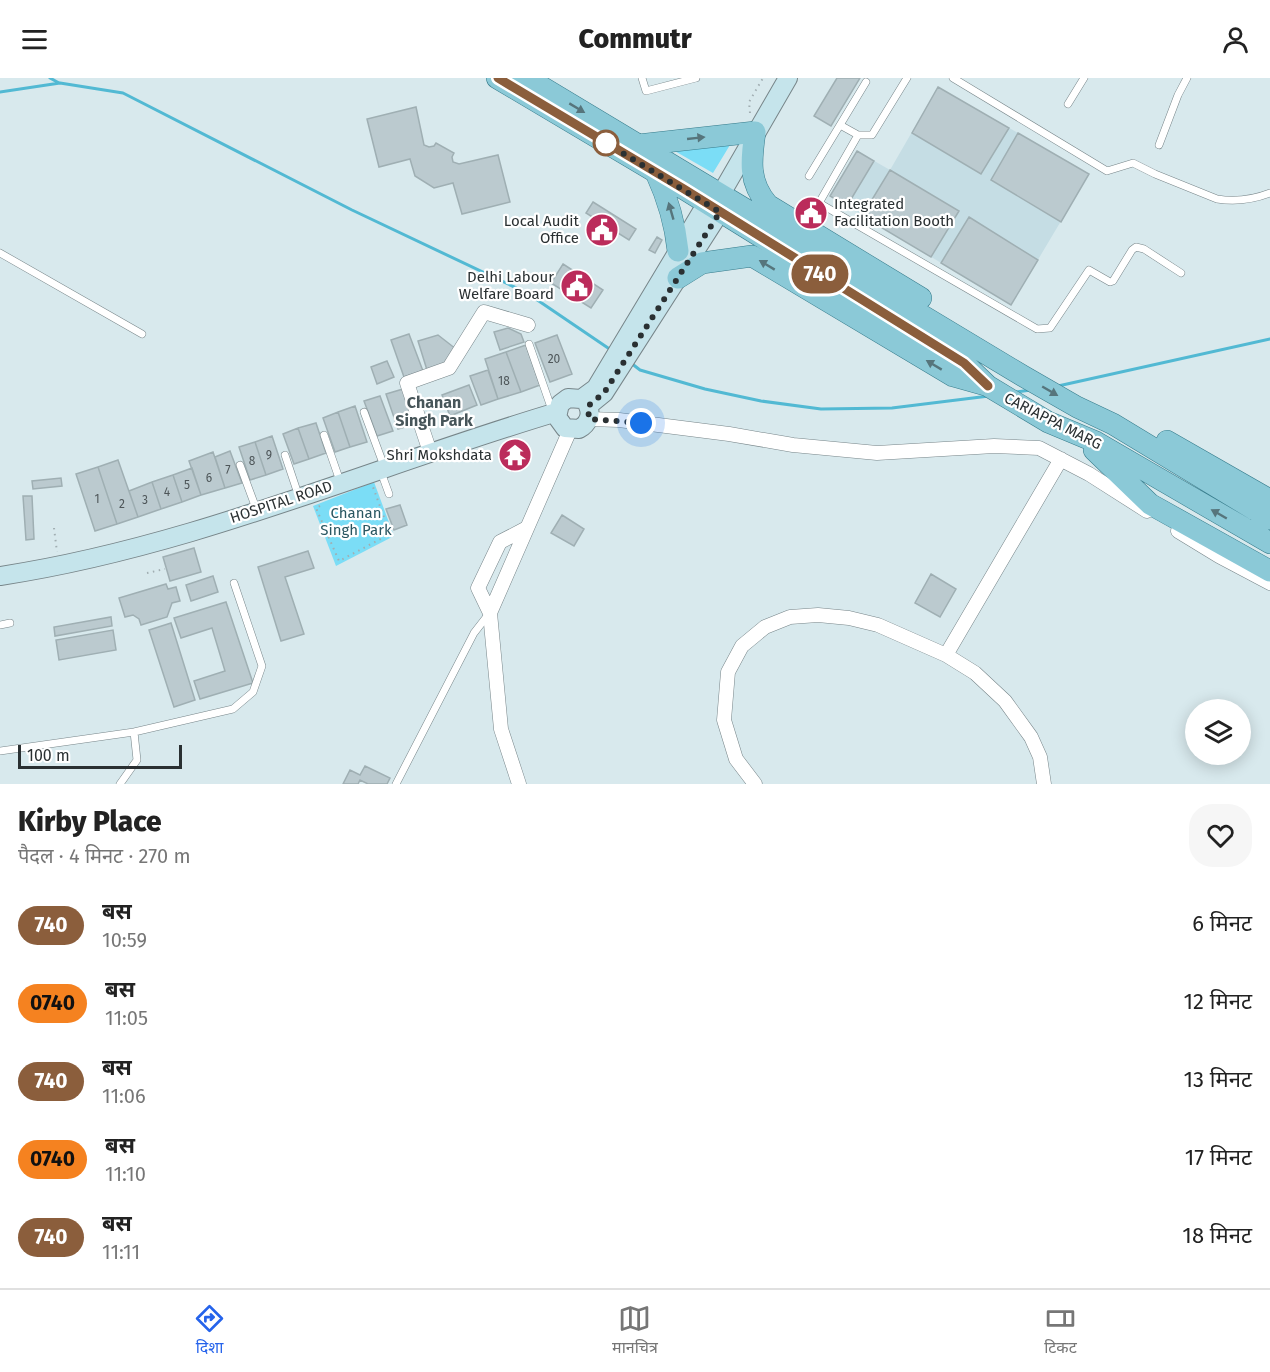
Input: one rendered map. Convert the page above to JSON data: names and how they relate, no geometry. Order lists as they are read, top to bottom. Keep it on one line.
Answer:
{"streets":{"main road":["CARIAPPA MARG"],"street":["HOSPITAL ROAD"]},"districts":["Chanan Singh Park"],"parks":["Chanan Singh Park"],"places":{"public building":["Integrated Facilitation Booth","Local Audit Office","Delhi Labour Welfare Board"],"temple":["Shri Mokshdata"]},"lines":["bus line 740"],"house_numbers":["20","18","9","8","7","6","5","4","1","3","2"],"scale_bar":"100 m","page":{"header":"Commutr","on_map":"740","scale":"100 m","heading":["Kirby Place","पैदल · 4 मिनट · 270 m"],"list":[{"mark":"740","name":"बस","note":"10:59","value":"6 मिनट"},{"mark":"0740","name":"बस","note":"11:05","value":"12 मिनट"},{"mark":"740","name":"बस","note":"11:06","value":"13 मिनट"},{"mark":"0740","name":"बस","note":"11:10","value":"17 मिनट"},{"mark":"740","name":"बस","note":"11:11","value":"18 मिनट"}],"tabs":["दिशा","मानचित्र","टिकट"]}}
